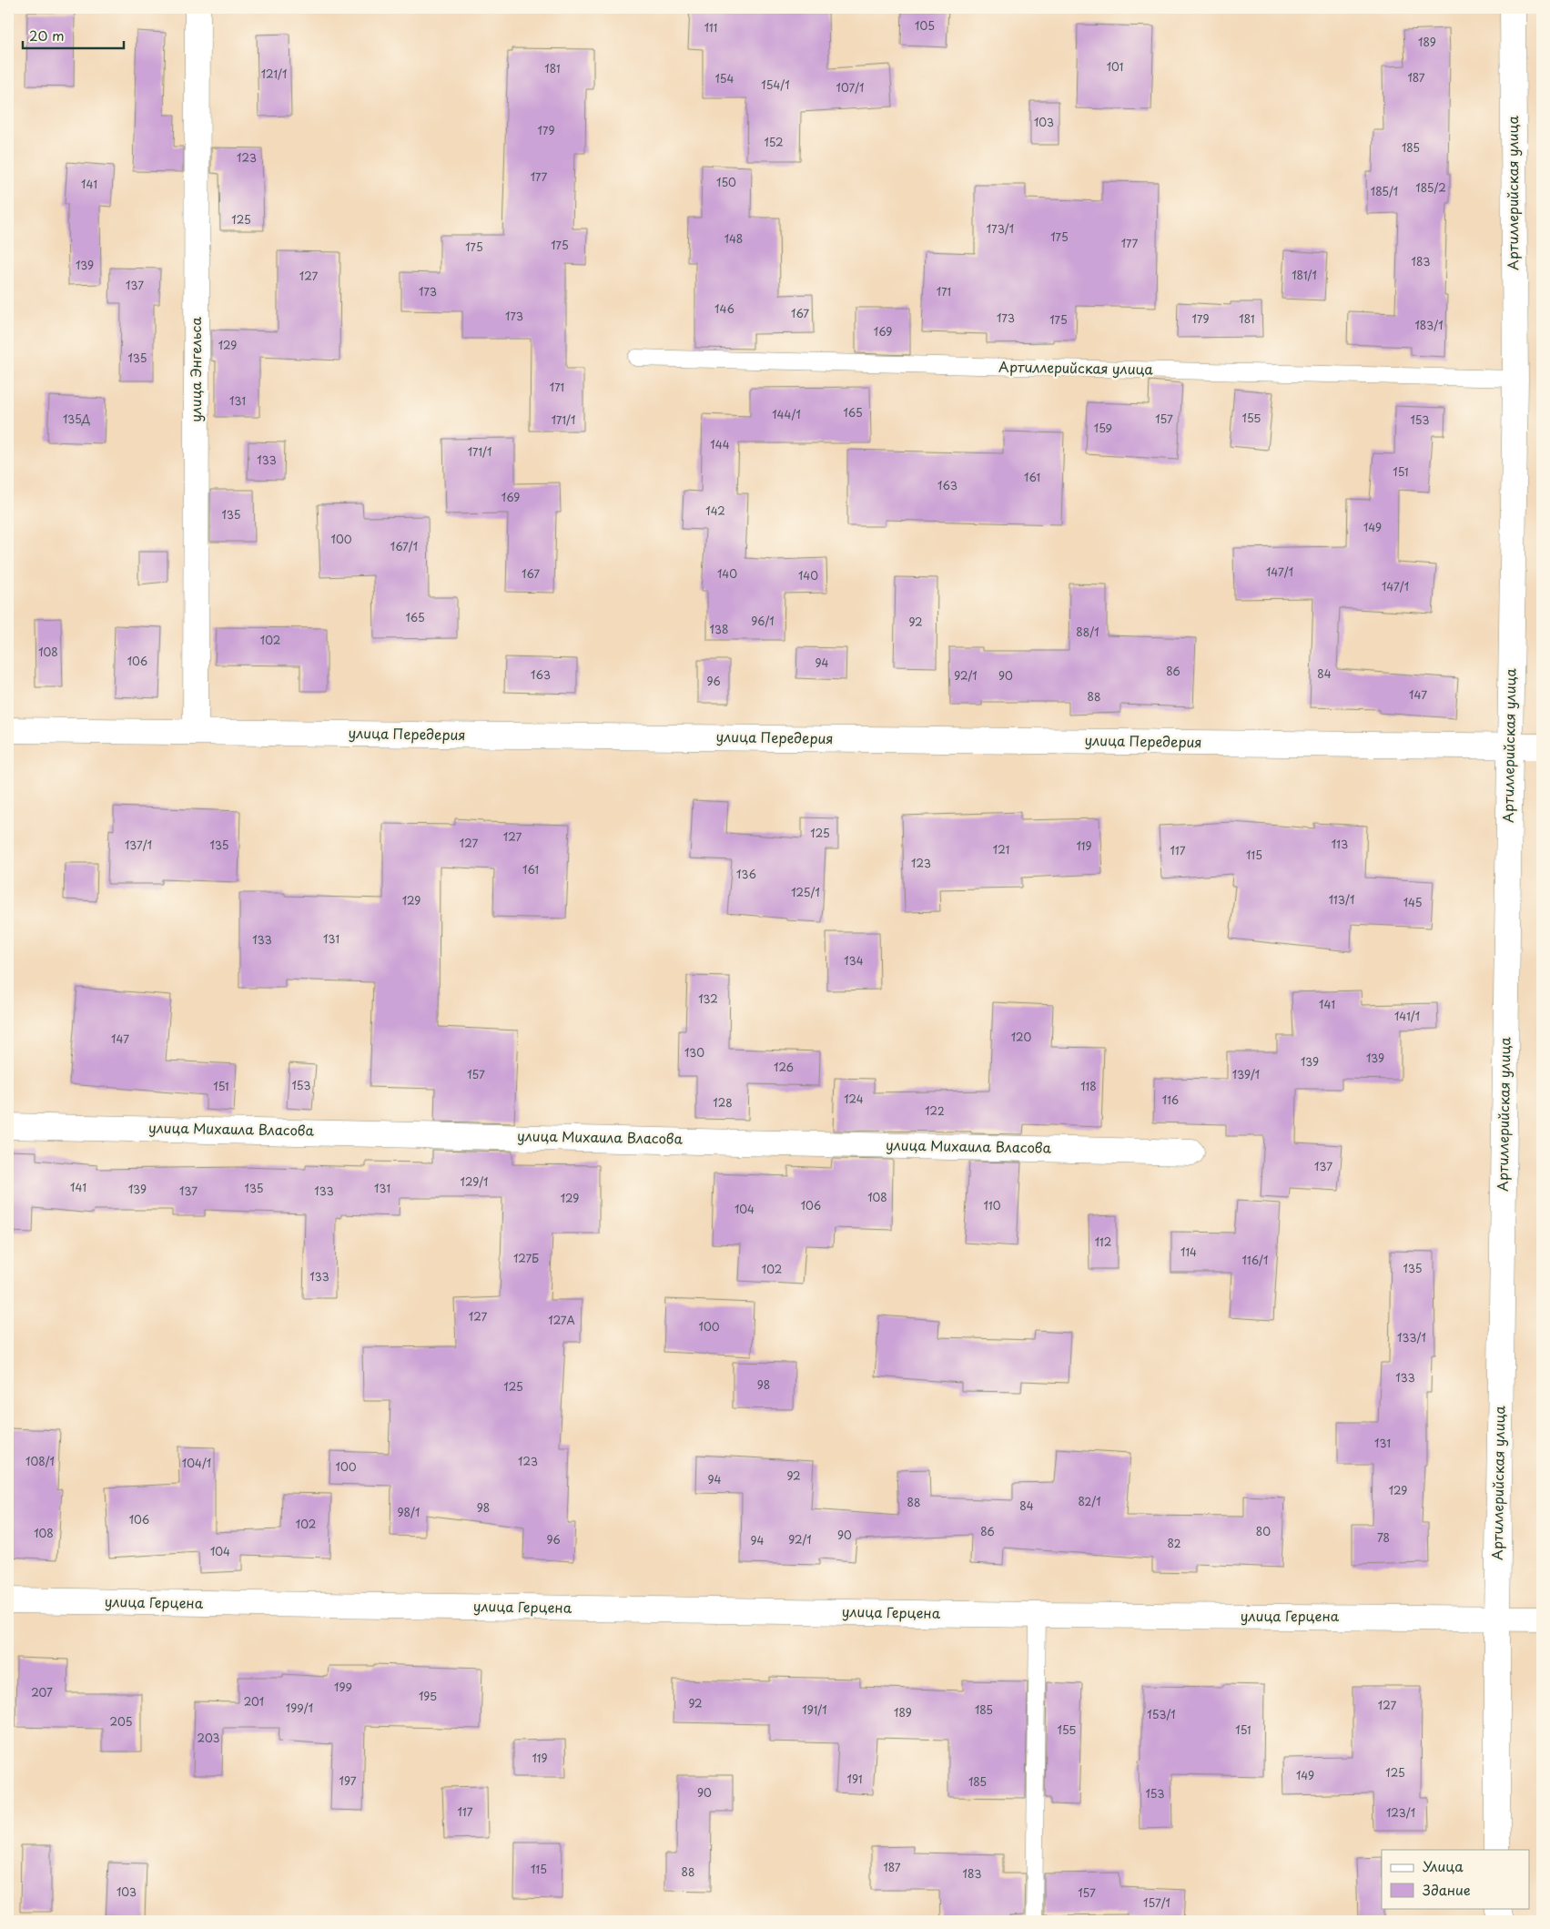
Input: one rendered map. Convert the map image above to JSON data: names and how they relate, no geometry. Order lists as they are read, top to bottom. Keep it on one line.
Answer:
{"streets":{"street":["Артиллерийская улица","улица Энгельса","улица Передерия","улица Михаила Власова","улица Герцена"]},"crossings":[["Артиллерийская улица","улица Передерия"],["Артиллерийская улица","улица Герцена"],["улица Энгельса","улица Передерия"]],"house_numbers":["105","111","189","101","181","121/1","187","154","154/1","107/1","103","179","152","185","123","177","150","141","185/2","185/1","125","173/1","175","148","177","175","175","183","139","181/1","127","137","173","171","146","167","173","173","179","181","175","183/1","169","129","135","171","131","165","144/1","155","135Д","157","171/1","153","159","144","171/1","133","151","161","163","169","142","135","149","100","167/1","147/1","167","140","140","147/1","165","96/1","92","138","88/1","102","108","106","94","86","84","163","92/1","90","96","147","88","125","127","127","113","137/1","135","119","121","117","115","123","161","136","125/1","113/1","129","145","131","133","134","132","141","141/1","120","147","130","139","139","126","157","139/1","153","151","118","124","116","128","122","137","129/1","141","135","131","139","137","133","108","129","106","110","104","112","114","127Б","116/1","135","102","133","127","127А","100","133/1","133","98","125","131","108/1","123","104/1","100","92","94","129","82/1","88","84","98","98/1","106","102","86","80","108","90","78","96","92/1","94","82","104","199","207","195","201","92","127","199/1","191/1","185","189","153/1","205","155","151","203","119","125","149","191","197","185","90","153","117","123/1","187","115","88","183","103","157","157/1"],"legend":["Улица","Здание"],"scale_bar":"20 m"}
